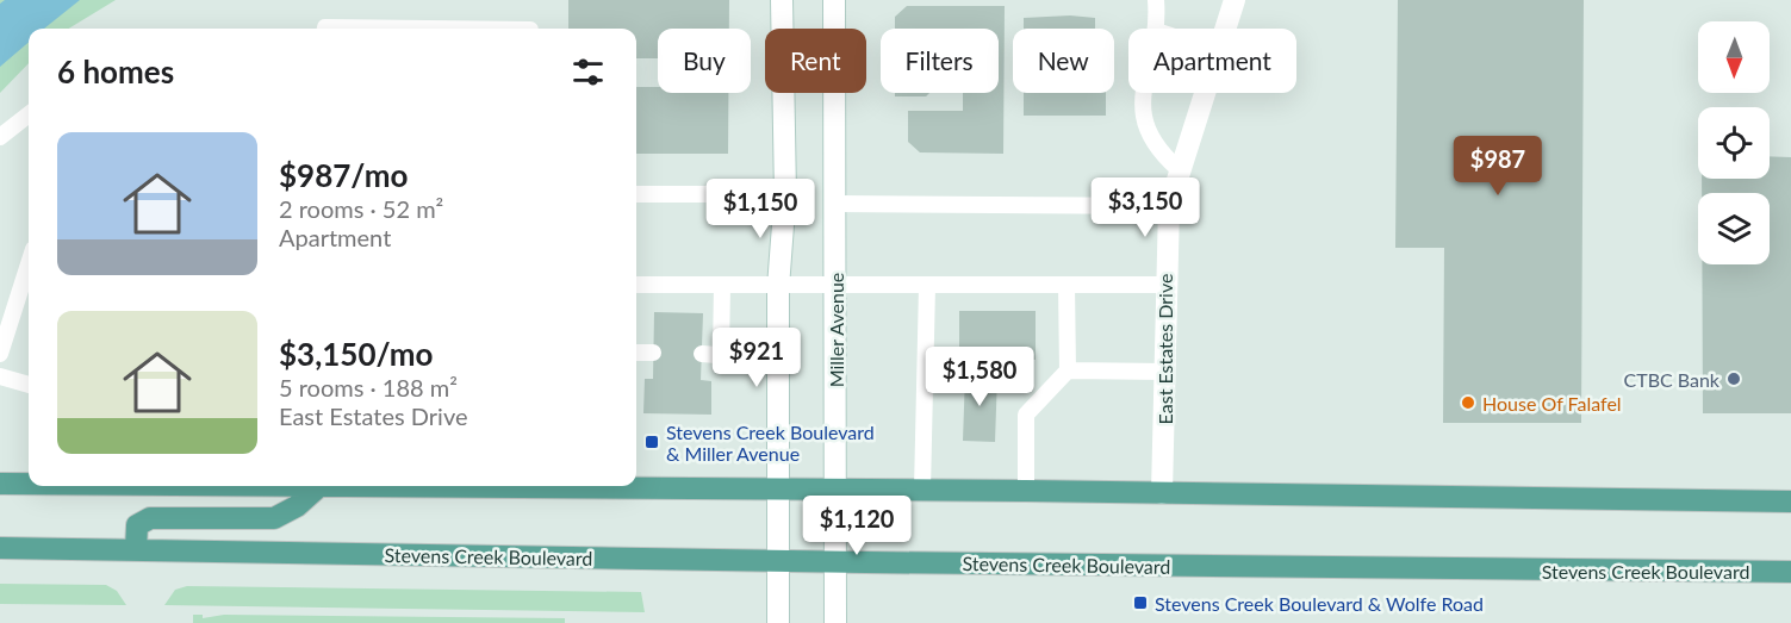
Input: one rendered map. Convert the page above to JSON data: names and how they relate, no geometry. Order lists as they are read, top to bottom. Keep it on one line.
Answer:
{"streets":{"main road":["Miller Avenue","East Estates Drive","Stevens Creek Boulevard"]},"crossings":[["Miller Avenue","Stevens Creek Boulevard"]],"places":{"other":["CTBC Bank","House Of Falafel"],"transit":["Stevens Creek Boulevard & Miller Avenue","Stevens Creek Boulevard & Wolfe Road"]},"north":"bottom","page":{"chip":["Buy","Rent","Filters","New","Apartment"],"heading":"6 homes","list":[{"name":"$987/mo","note":"2 rooms · 52 m² · Apartment"},{"name":"$3,150/mo","note":"5 rooms · 188 m² · East Estates Drive"}],"price":["$987","$3,150","$1,150","$921","$1,580","$1,120"]}}
